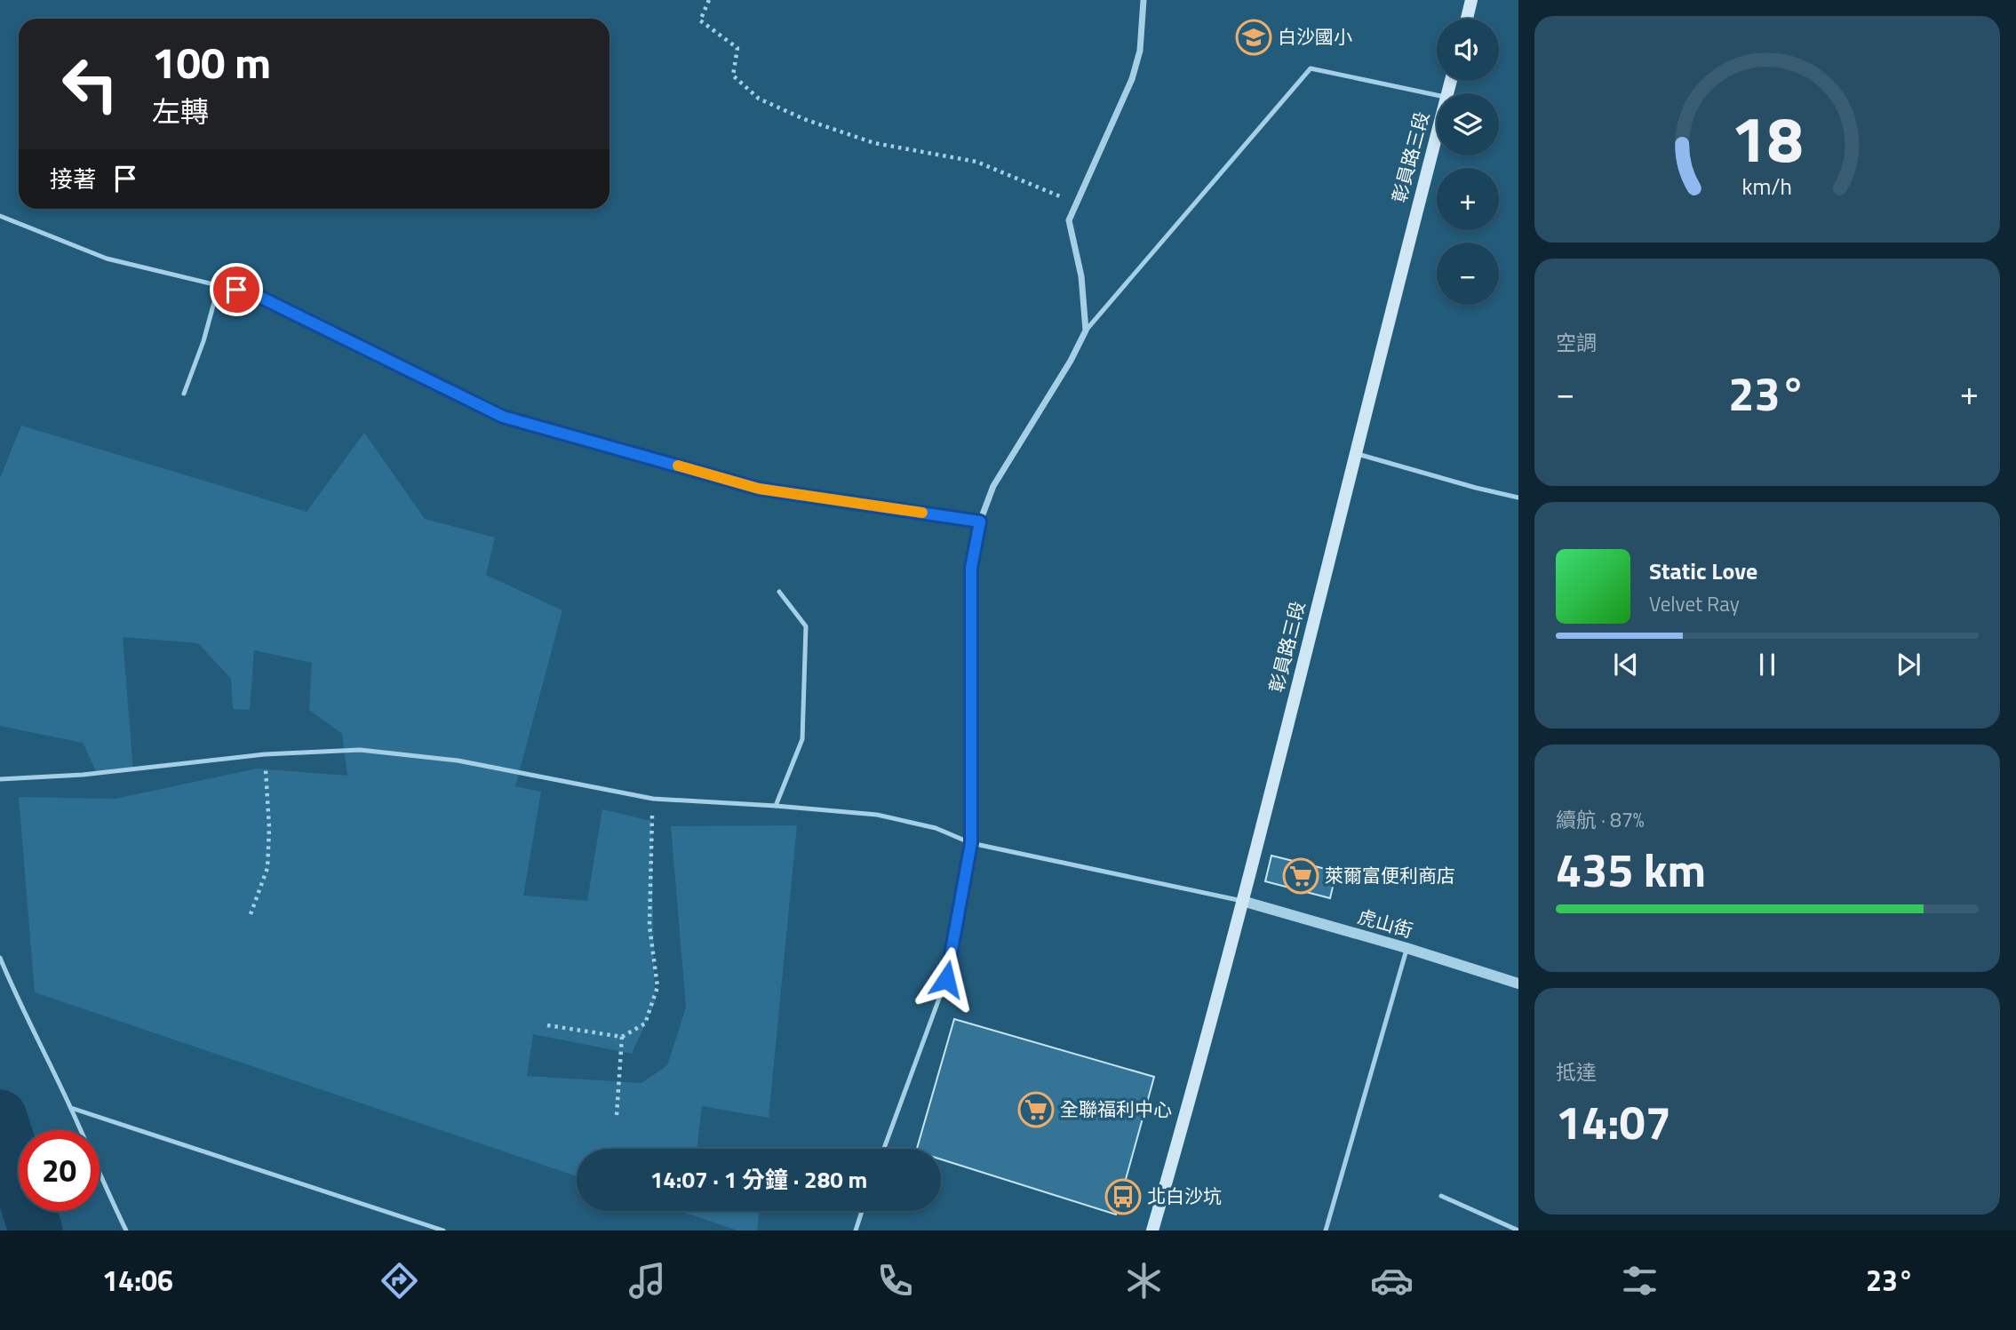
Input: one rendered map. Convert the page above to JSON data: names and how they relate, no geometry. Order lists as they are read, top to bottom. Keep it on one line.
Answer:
{"streets":{"main road":["彰員路三段"],"street":["虎山街"]},"crossings":[["彰員路三段","虎山街"]],"places":{"school or university":["白沙國小"],"supermarket":["萊爾富便利商店","全聯福利中心"],"bus stop":["北白沙坑"]},"page":{"map_buttons":["+","−"],"turn":["100 m","左轉"],"then":"接著","tile":["空調",["續航 · 87%","435 km"],["抵達","14:07"]],"heat":["−","23°","+"],"song":["Static Love","Velvet Ray"],"limit":"20","trip":"14:07 · 1 分鐘 · 280 m","tabs":["14:06","23°"],"gauge":["18","km/h"]}}
